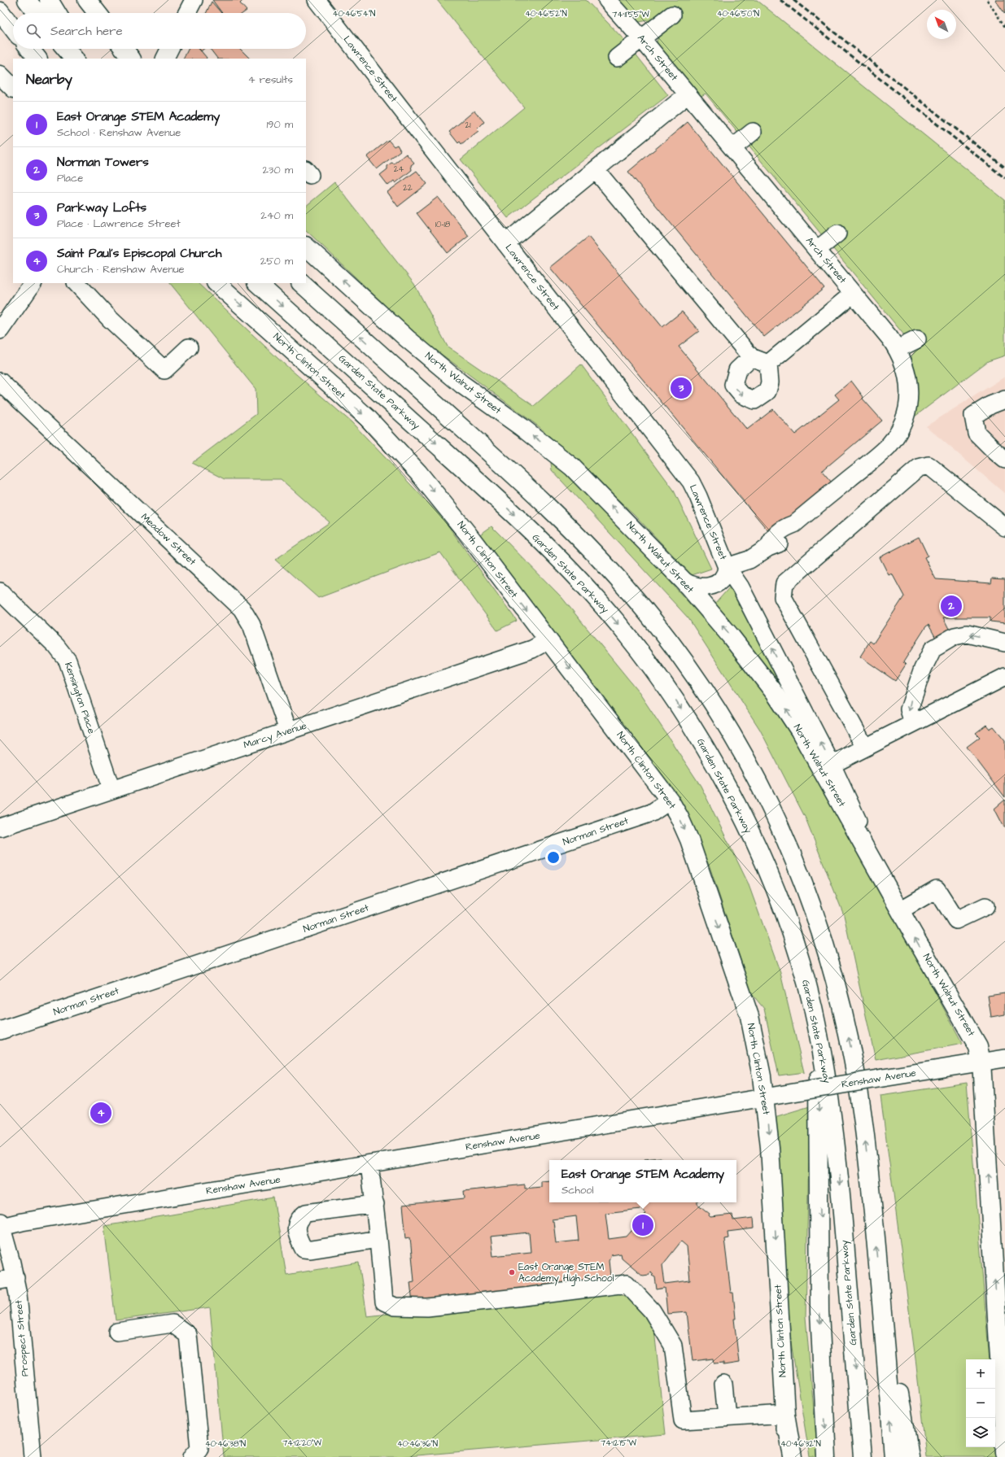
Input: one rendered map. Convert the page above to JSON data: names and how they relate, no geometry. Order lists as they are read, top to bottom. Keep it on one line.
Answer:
{"streets":{"main road":["North Clinton Street","North Walnut Street","Garden State Parkway"],"street":["Arch Street","Lawrence Street","Meadow Street","Kensington Place","Marcy Avenue","Norman Street","Renshaw Avenue","Prospect Street"]},"crossings":[["Arch Street","Lawrence Street"],["Lawrence Street","North Walnut Street"],["North Clinton Street","Marcy Avenue"],["North Clinton Street","Norman Street"],["North Clinton Street","Renshaw Avenue"],["North Walnut Street","Renshaw Avenue"],["Meadow Street","Marcy Avenue"],["Kensington Place","Marcy Avenue"],["Renshaw Avenue","Prospect Street"]],"places":["East Orange STEM Academy High School"],"house_numbers":["21","24","22","10-18"],"north":"top left","page":{"search":"Search here","heading":["Nearby","4 results"],"list":[{"mark":"1","name":"East Orange STEM Academy","note":"School · Renshaw Avenue","value":"190 m"},{"mark":"2","name":"Norman Towers","note":"Place","value":"230 m"},{"mark":"3","name":"Parkway Lofts","note":"Place · Lawrence Street","value":"240 m"},{"mark":"4","name":"Saint Paul's Episcopal Church","note":"Church · Renshaw Avenue","value":"250 m"}],"pins":["3","2","4","1"],"popup":["East Orange STEM Academy","School"],"map_buttons":["+","−"]},"coordinates":["40°46'54\"N","40°46'52\"N","40°46'50\"N","74°11'55\"W","74°12'20\"W","74°12'15\"W","40°46'38\"N","40°46'36\"N","40°46'32\"N"]}
